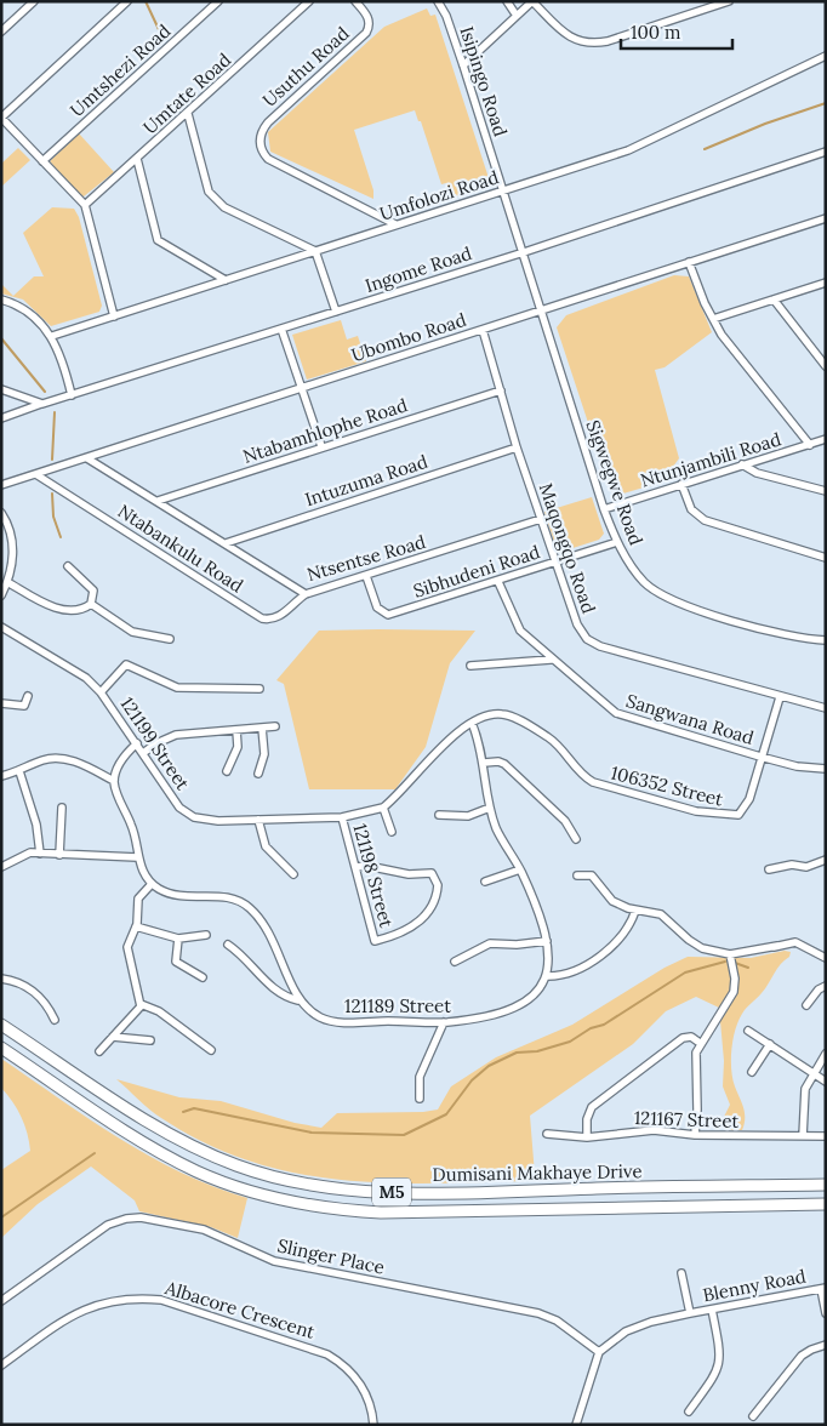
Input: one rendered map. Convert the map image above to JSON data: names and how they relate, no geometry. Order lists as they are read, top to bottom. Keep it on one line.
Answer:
{"streets":{"main road":["Dumisani Makhaye Drive","M5"],"street":["Usuthu Road","Umtshezi Road","Isipingo Road","Umtate Road","Umfolozi Road","Ingome Road","Ubombo Road","Ntabamhlophe Road","Ntunjambili Road","Intuzuma Road","Sigwegwe Road","Ntabankulu Road","Maqongqo Road","Ntsentse Road","Sibhudeni Road","Sangwana Road","121199 Street","106352 Street","121198 Street","121189 Street","121167 Street","Slinger Place","Blenny Road","Albacore Crescent"]},"crossings":[["Usuthu Road","Umfolozi Road"],["Isipingo Road","Umfolozi Road"],["Isipingo Road","Ingome Road"],["Isipingo Road","Ubombo Road"],["Isipingo Road","Sigwegwe Road"],["Ubombo Road","Sigwegwe Road"],["Ubombo Road","Ntabankulu Road"],["Ubombo Road","Maqongqo Road"],["Ubombo Road","Ntsentse Road"],["Ntabamhlophe Road","Maqongqo Road"],["Ntabamhlophe Road","Ntsentse Road"],["Ntunjambili Road","Sigwegwe Road"],["Intuzuma Road","Maqongqo Road"],["Intuzuma Road","Ntsentse Road"],["Sigwegwe Road","Sibhudeni Road"],["Ntabankulu Road","Ntsentse Road"],["Maqongqo Road","Ntsentse Road"],["Maqongqo Road","Sibhudeni Road"],["Maqongqo Road","106352 Street"],["Ntsentse Road","Sibhudeni Road"],["Sibhudeni Road","Sangwana Road"],["Sangwana Road","106352 Street"],["121199 Street","106352 Street"],["121199 Street","121198 Street"],["Slinger Place","Blenny Road"]],"scale_bar":"100 m"}
